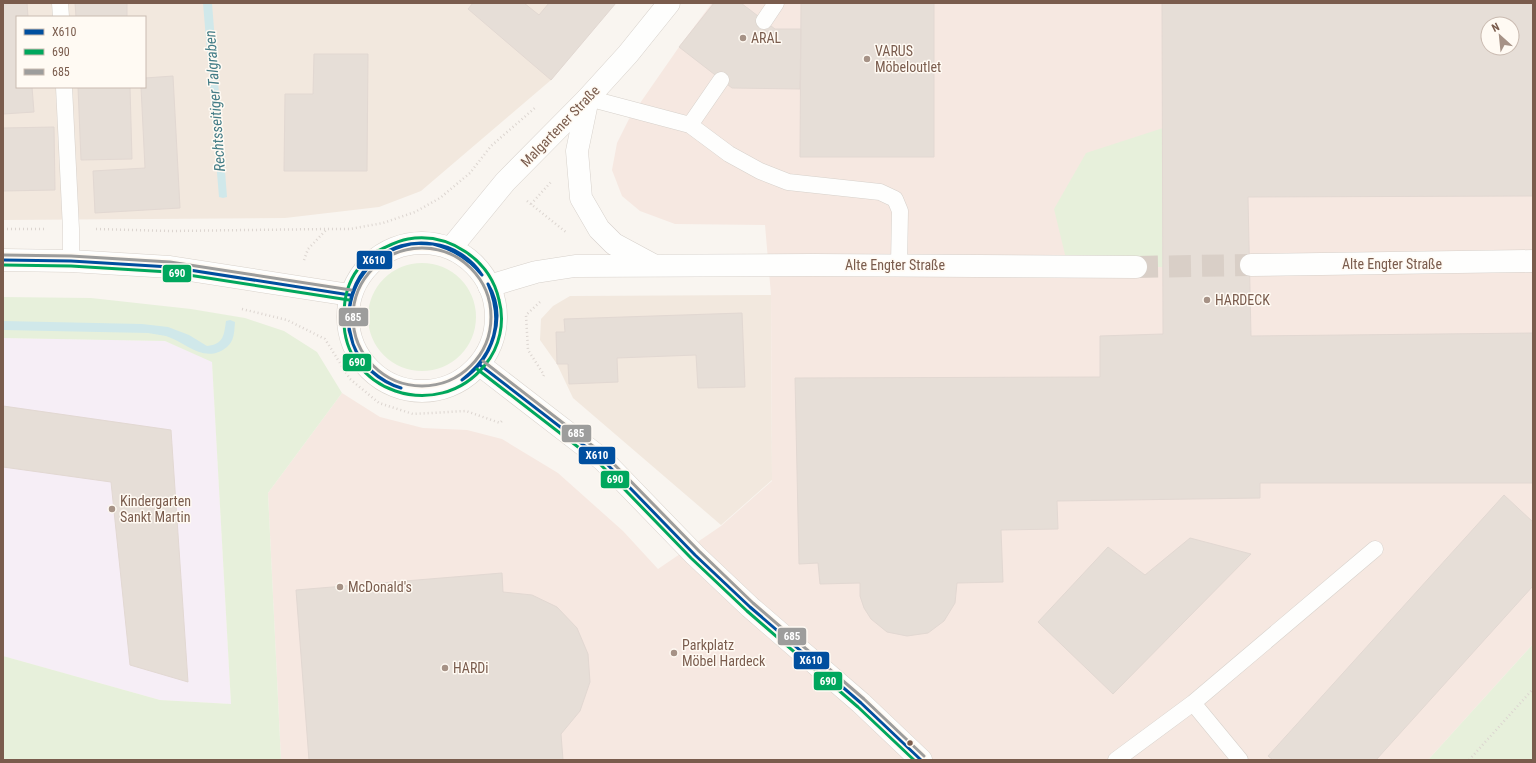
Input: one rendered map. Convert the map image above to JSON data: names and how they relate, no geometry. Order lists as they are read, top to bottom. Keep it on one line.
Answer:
{"streets":{"street":["Malgartener Straße","Alte Engter Straße"]},"crossings":[["Malgartener Straße","Alte Engter Straße"]],"water":["Rechtsseitiger Talgraben"],"places":["ARAL","VARUS Möbeloutlet","HARDECK","Kindergarten Sankt Martin","McDonald's","Parkplatz Möbel Hardeck","HARDi"],"lines":["transit line 690","transit line X610","transit line 685"],"legend":["X610","690","685"],"north":"top left"}
